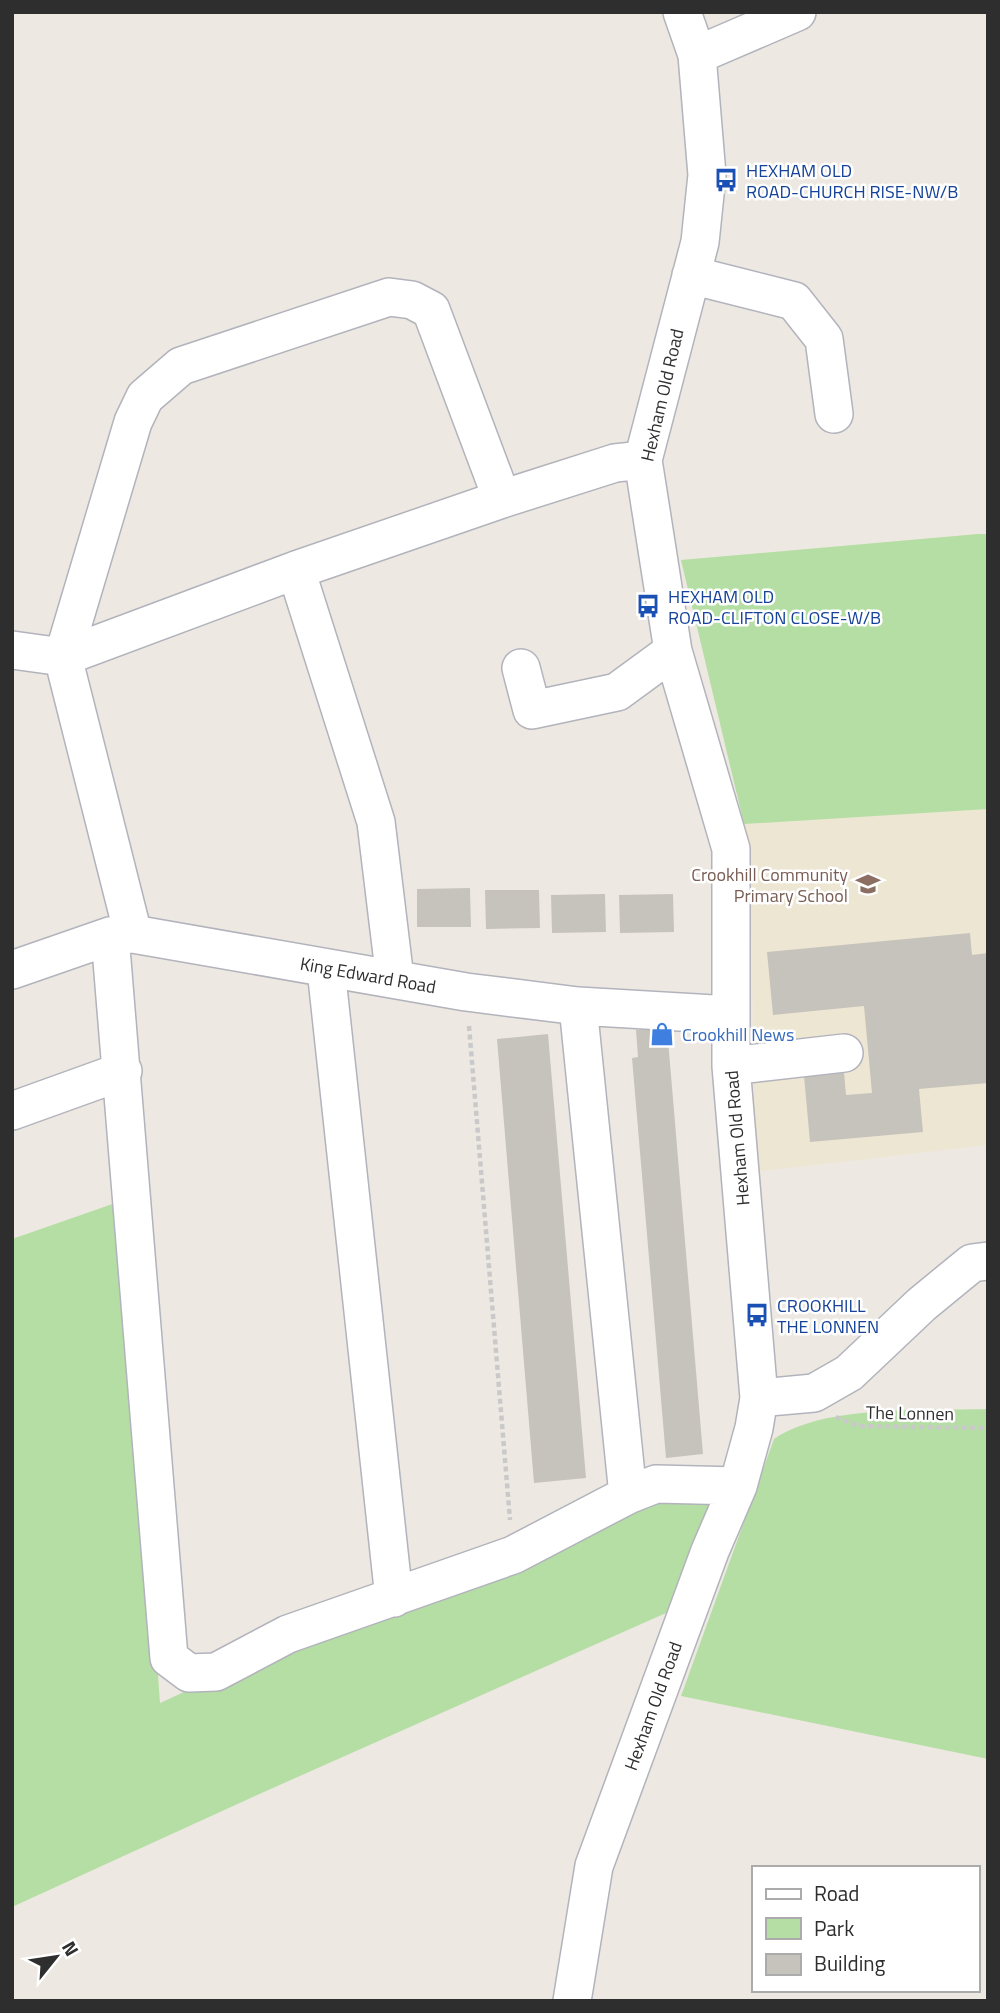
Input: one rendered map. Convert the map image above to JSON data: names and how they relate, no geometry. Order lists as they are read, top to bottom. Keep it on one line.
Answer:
{"streets":{"street":["Hexham Old Road","King Edward Road"],"path":["The Lonnen"]},"crossings":[["Hexham Old Road","King Edward Road"]],"places":{"bus stop":["HEXHAM OLD ROAD-CHURCH RISE-NW/B","HEXHAM OLD ROAD-CLIFTON CLOSE-W/B","CROOKHILL THE LONNEN"],"school or university":["Crookhill Community Primary School"],"shop":["Crookhill News"]},"legend":["Road","Park","Building"],"north":"top right"}
